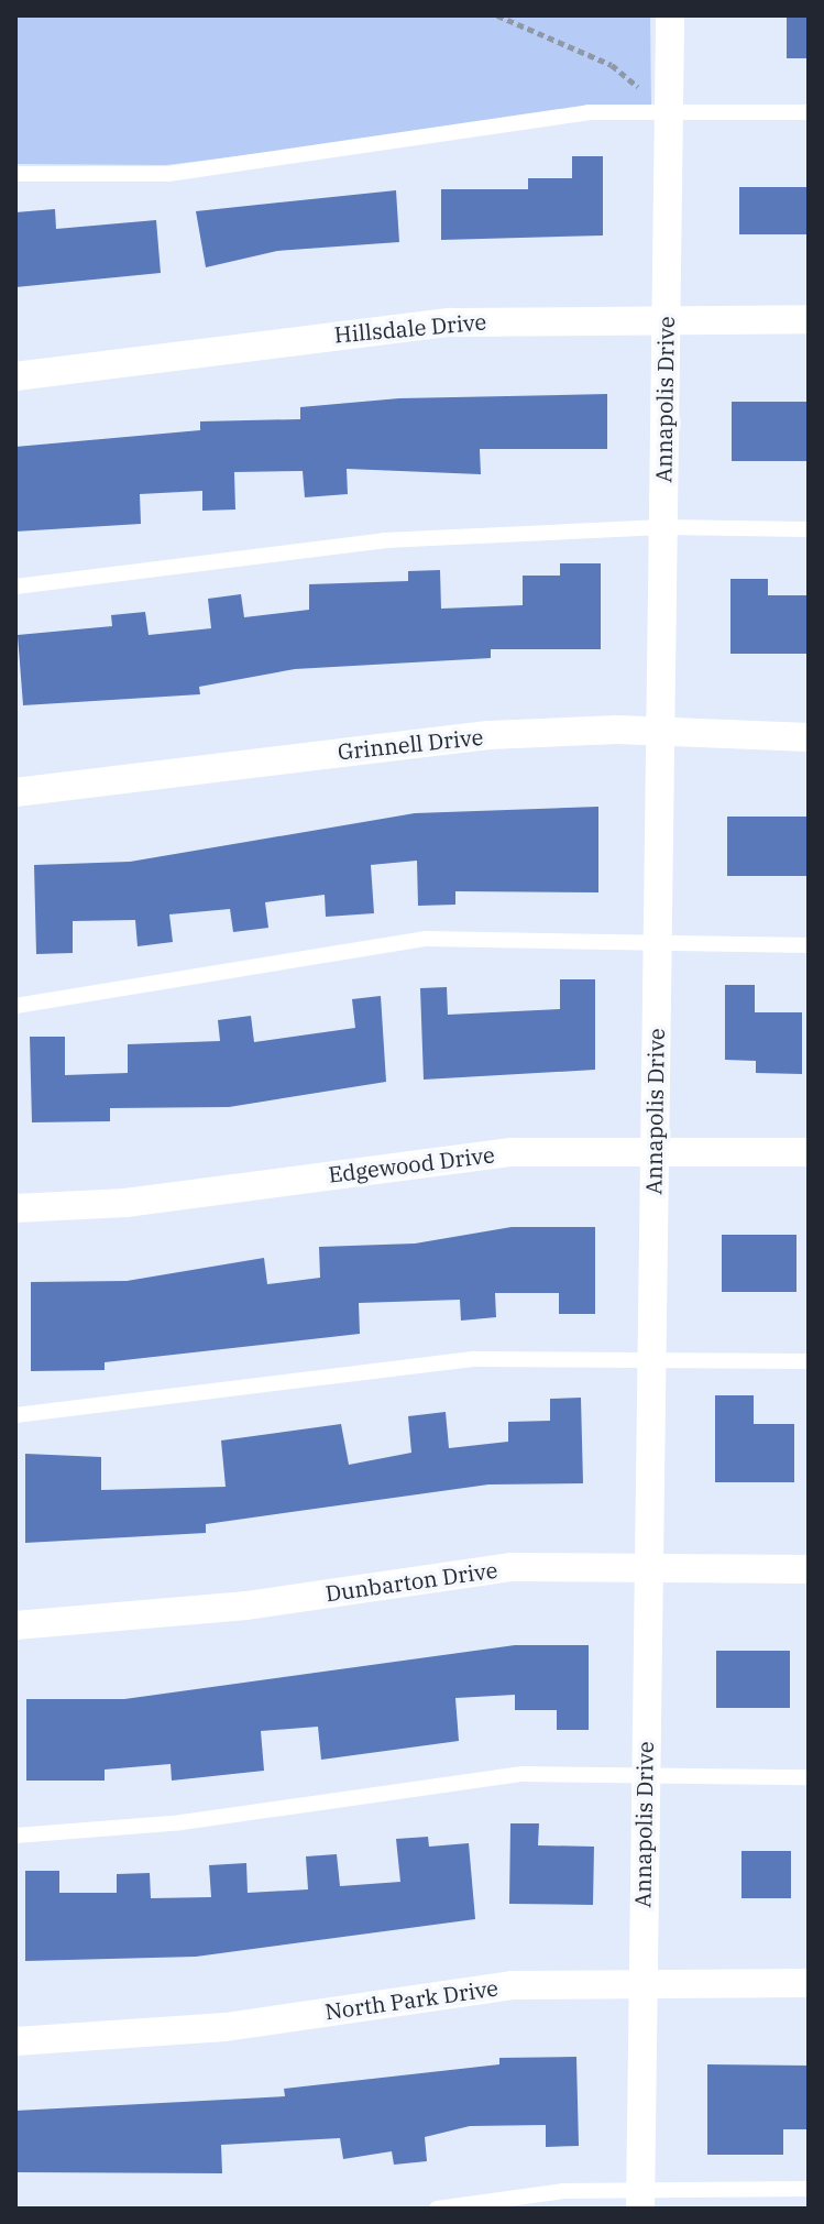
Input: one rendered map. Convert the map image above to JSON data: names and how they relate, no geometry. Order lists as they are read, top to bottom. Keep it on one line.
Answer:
{"streets":{"street":["Hillsdale Drive","Annapolis Drive","Grinnell Drive","Edgewood Drive","Dunbarton Drive","North Park Drive"]},"crossings":[["Hillsdale Drive","Annapolis Drive"],["Annapolis Drive","Grinnell Drive"],["Annapolis Drive","Edgewood Drive"],["Annapolis Drive","Dunbarton Drive"],["Annapolis Drive","North Park Drive"]]}
